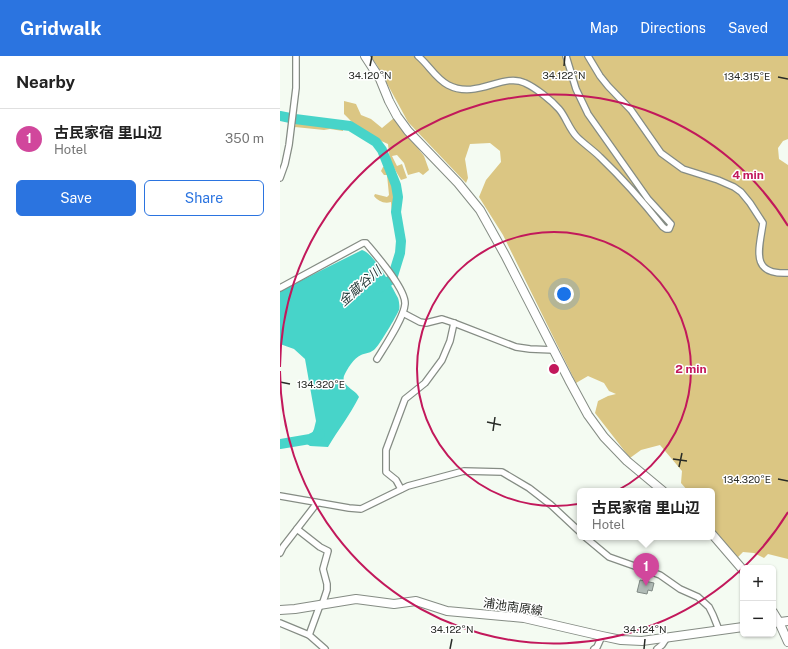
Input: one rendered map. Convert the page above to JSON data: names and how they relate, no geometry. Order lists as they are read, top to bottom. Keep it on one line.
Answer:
{"streets":{"street":["浦池南原線"]},"water":["金蔵谷川"],"page":{"header":"Gridwalk","nav":["Map","Directions","Saved"],"heading":"Nearby","list":[{"mark":"1","name":"古民家宿 里山辺","note":"Hotel","value":"350 m"}],"buttons":["Save","Share"],"popup":["古民家宿 里山辺","Hotel"],"pins":"1","map_buttons":["+","−"]},"coordinates":["34.120°N","34.122°N","134.315°E","134.320°E","34.124°N"],"rings":["4 min","2 min"]}
